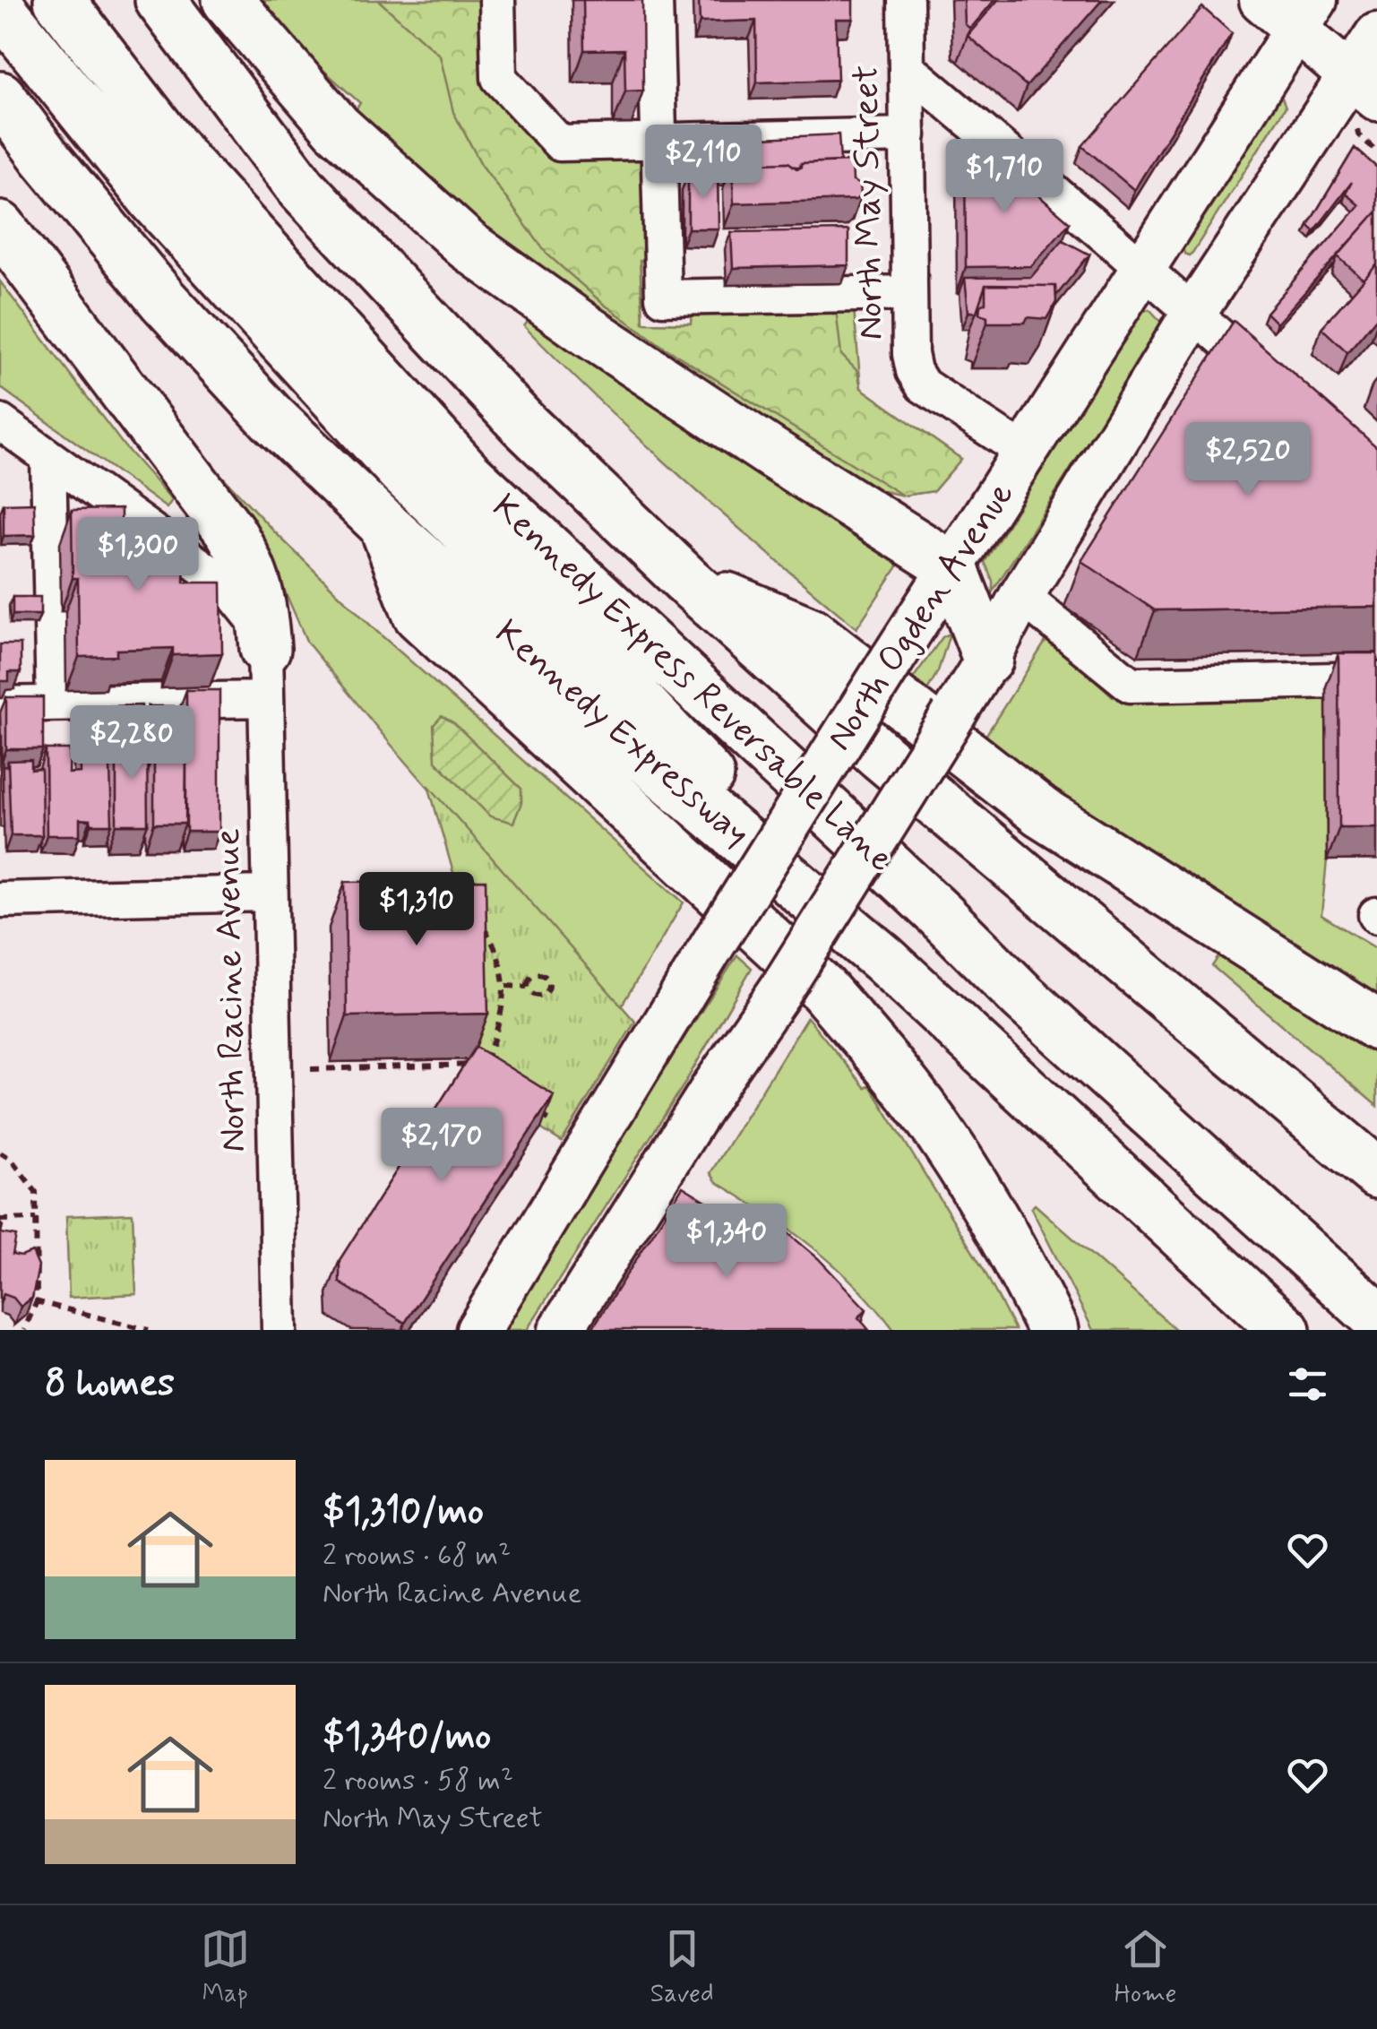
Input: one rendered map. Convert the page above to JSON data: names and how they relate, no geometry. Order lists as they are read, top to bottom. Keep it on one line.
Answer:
{"streets":{"highway":["Kennedy Express Reversable Lane","Kennedy Expressway"],"main road":["North Ogden Avenue"],"street":["North May Street","North Racine Avenue"]},"crossings":[["North May Street","North Ogden Avenue"]],"page":{"price":["$2,110","$1,710","$2,520","$1,300","$2,280","$1,310","$2,170","$1,340"],"heading":"8 homes","list":[{"name":"$1,310/mo","note":"2 rooms · 68 m² · North Racine Avenue"},{"name":"$1,340/mo","note":"2 rooms · 58 m² · North May Street"}],"tabs":["Map","Saved","Home"]}}
